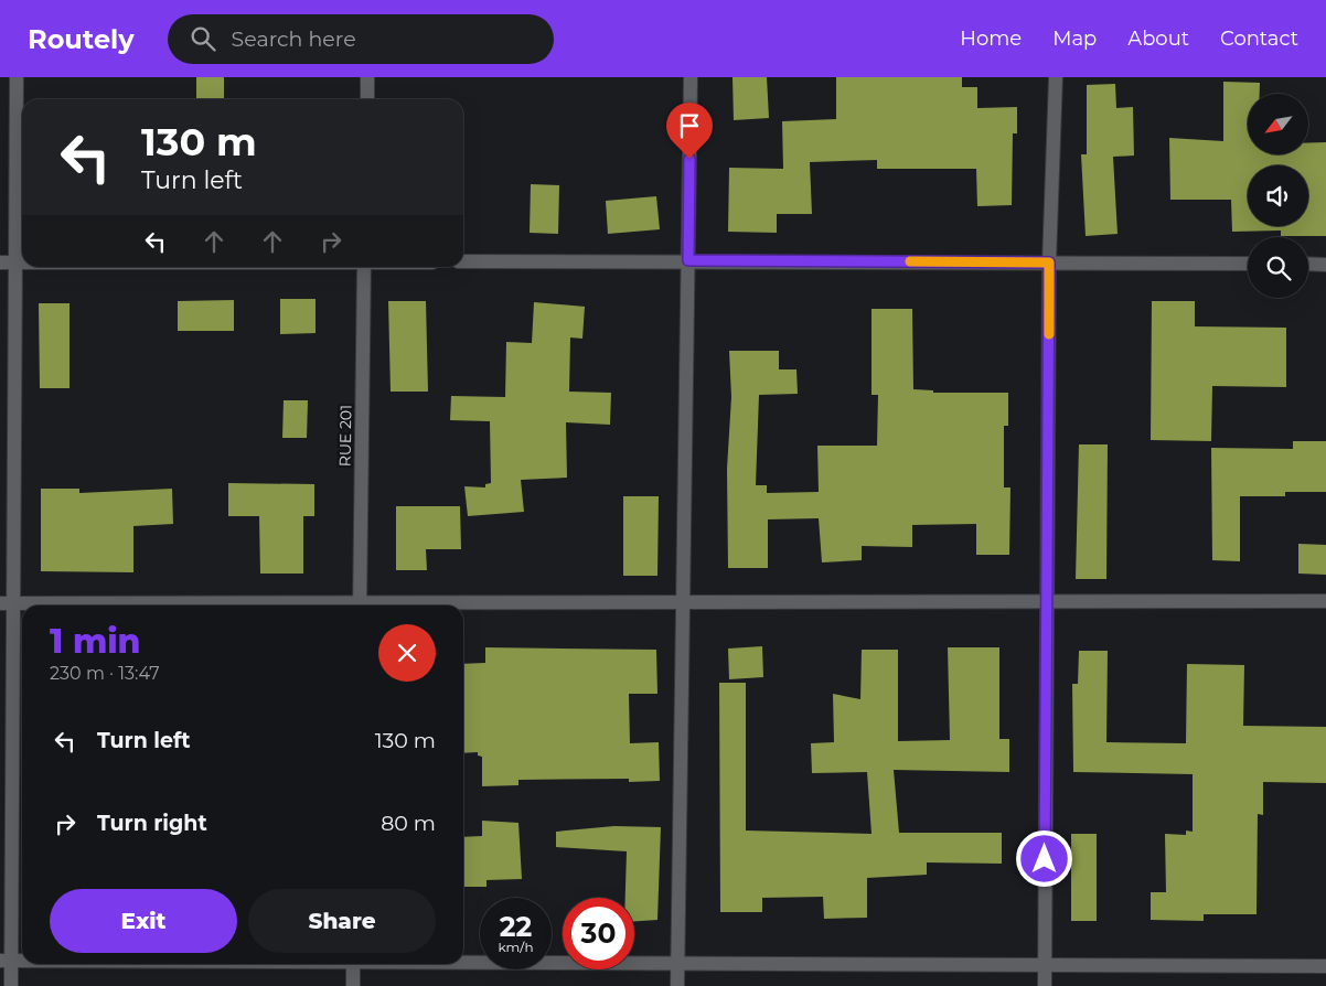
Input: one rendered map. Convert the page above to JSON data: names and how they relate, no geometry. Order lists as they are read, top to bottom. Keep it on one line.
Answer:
{"streets":{"street":["RUE 201"]},"north":"bottom left","page":{"header":"Routely","search":"Search here","nav":["Home","Map","About","Contact"],"turn":["130 m","Turn left"],"heading":["1 min","230 m · 13:47"],"list":[{"name":"Turn left","value":"130 m"},{"name":"Turn right","value":"80 m"}],"buttons":["Exit","Share"],"speed":"22 km/h","limit":"30"}}
